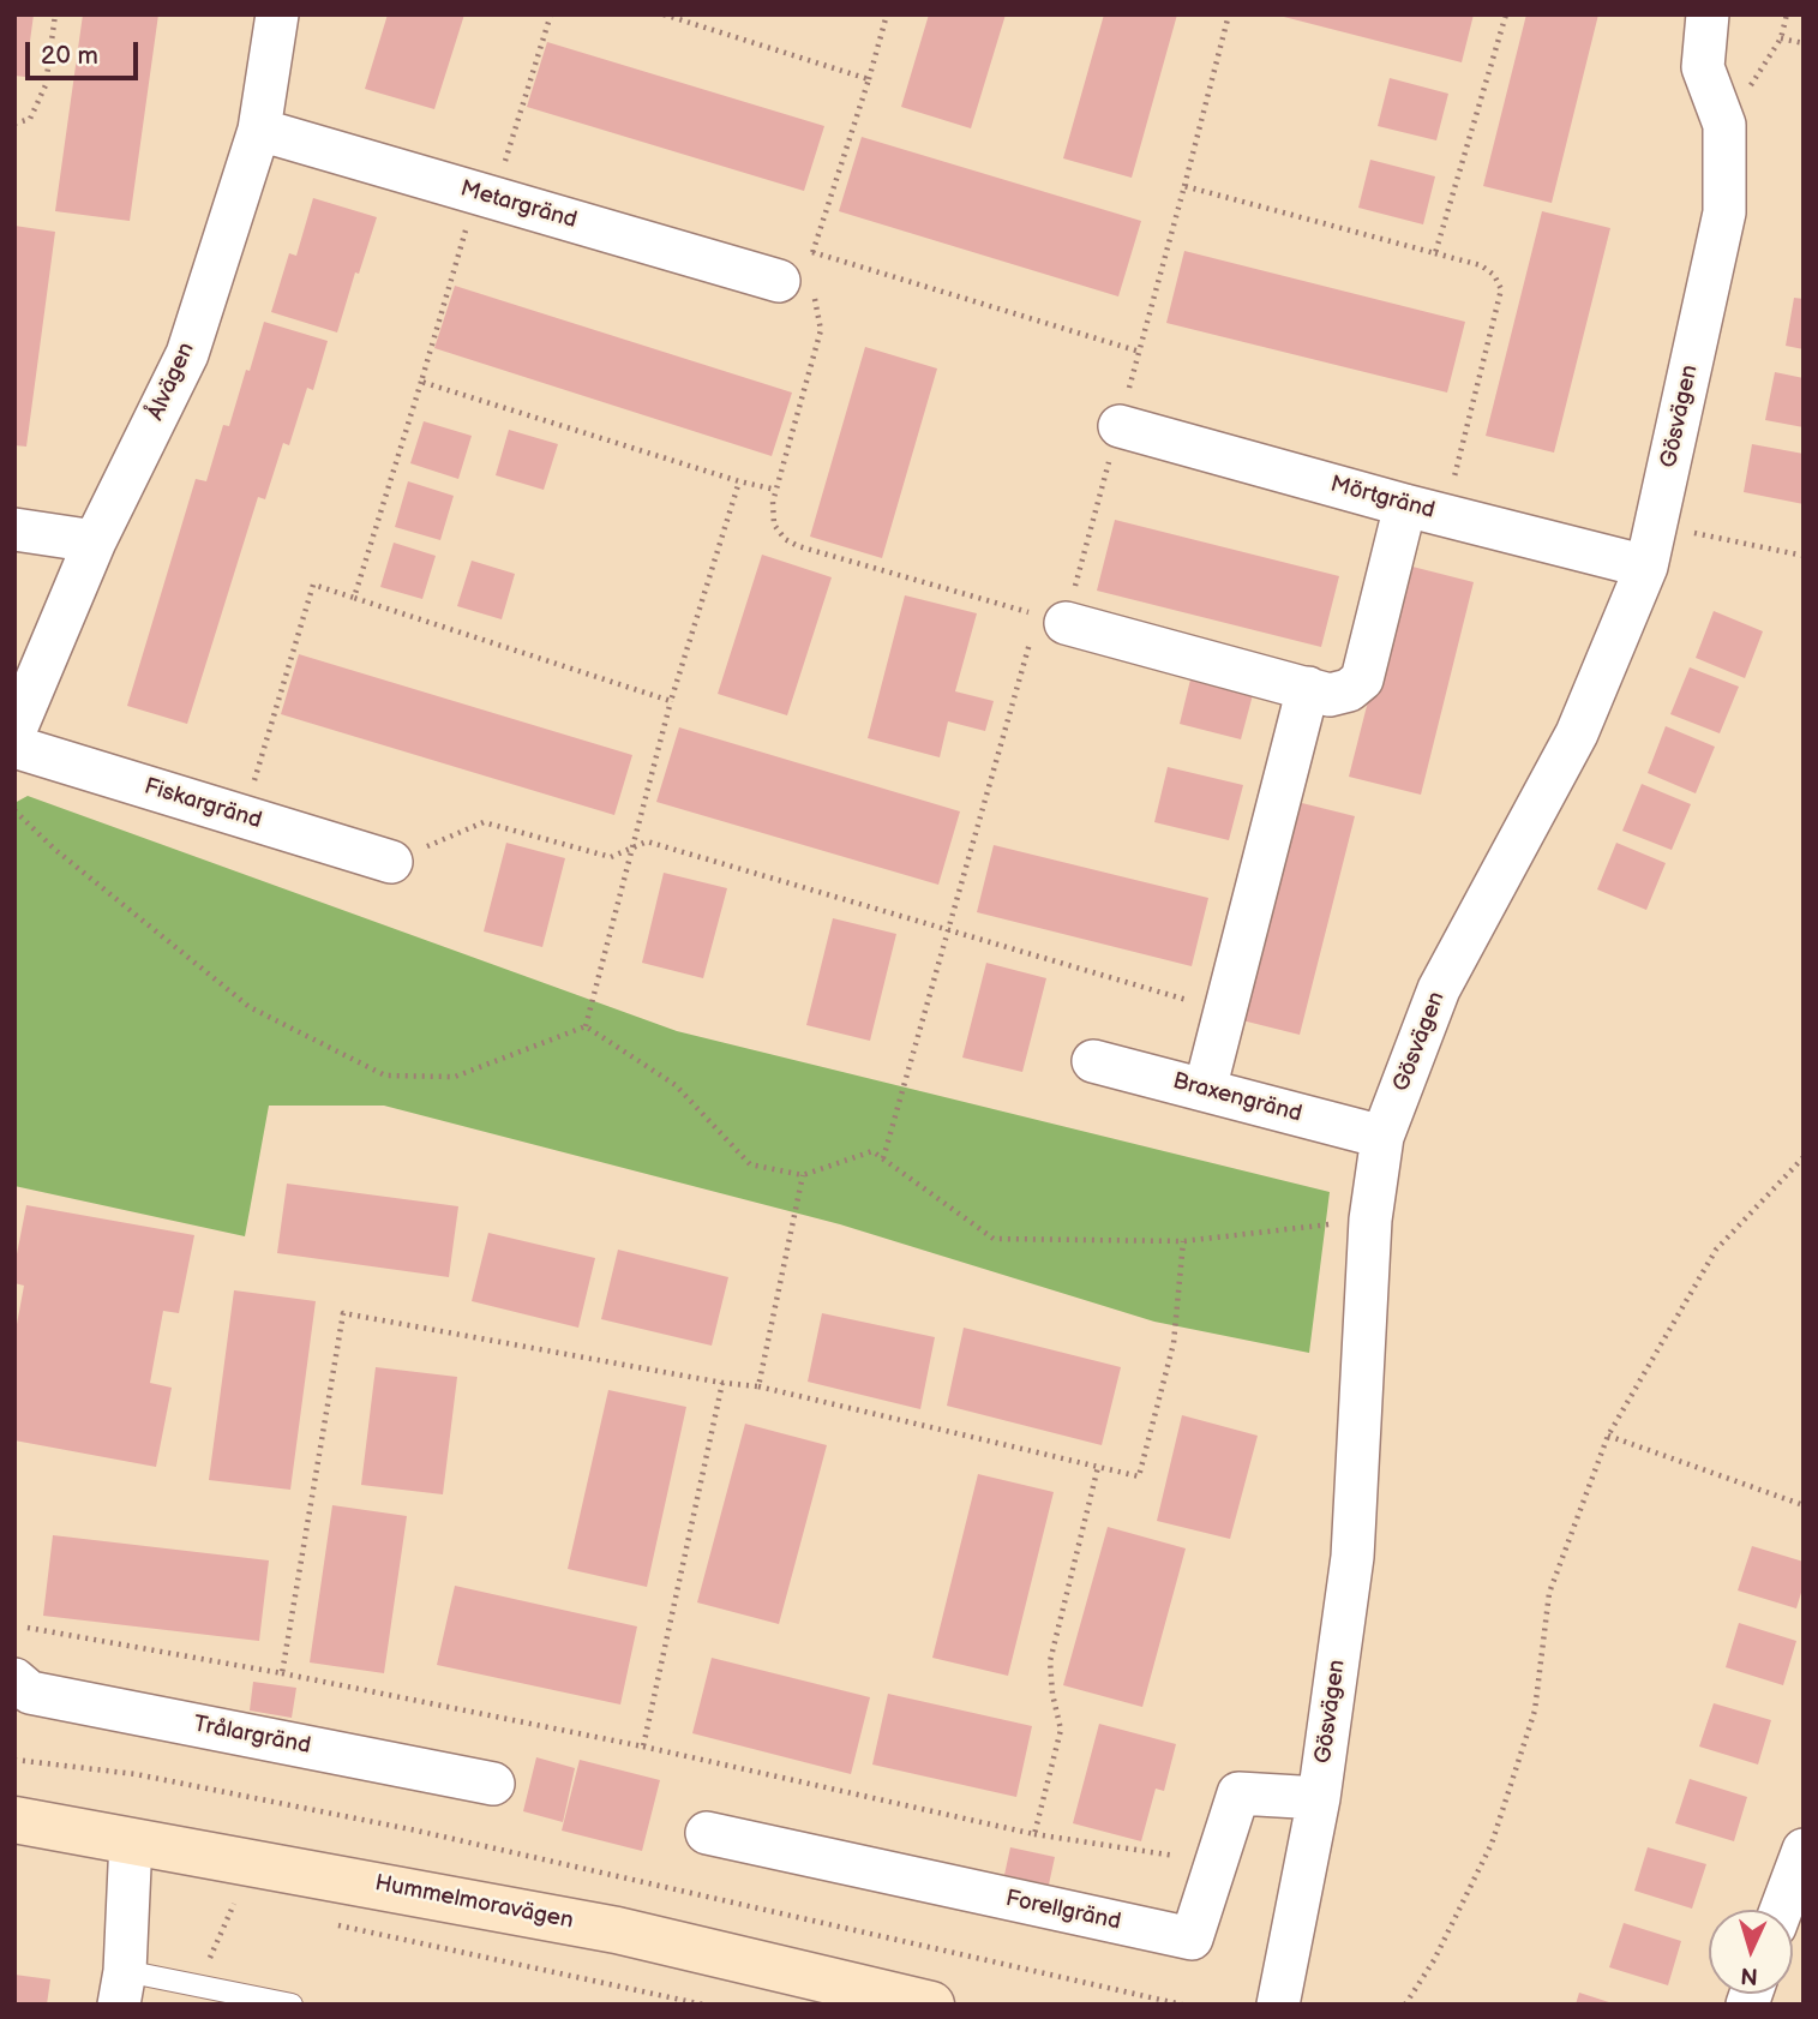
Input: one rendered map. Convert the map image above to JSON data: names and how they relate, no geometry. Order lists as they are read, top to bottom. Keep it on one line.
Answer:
{"streets":{"street":["Metargränd","Ålvägen","Gösvägen","Mörtgränd","Fiskargränd","Braxengränd","Trålargränd","Hummelmoravägen","Forellgränd"]},"crossings":[["Metargränd","Ålvägen"],["Gösvägen","Mörtgränd"],["Gösvägen","Braxengränd"],["Gösvägen","Forellgränd"]],"scale_bar":"20 m","north":"bottom"}
